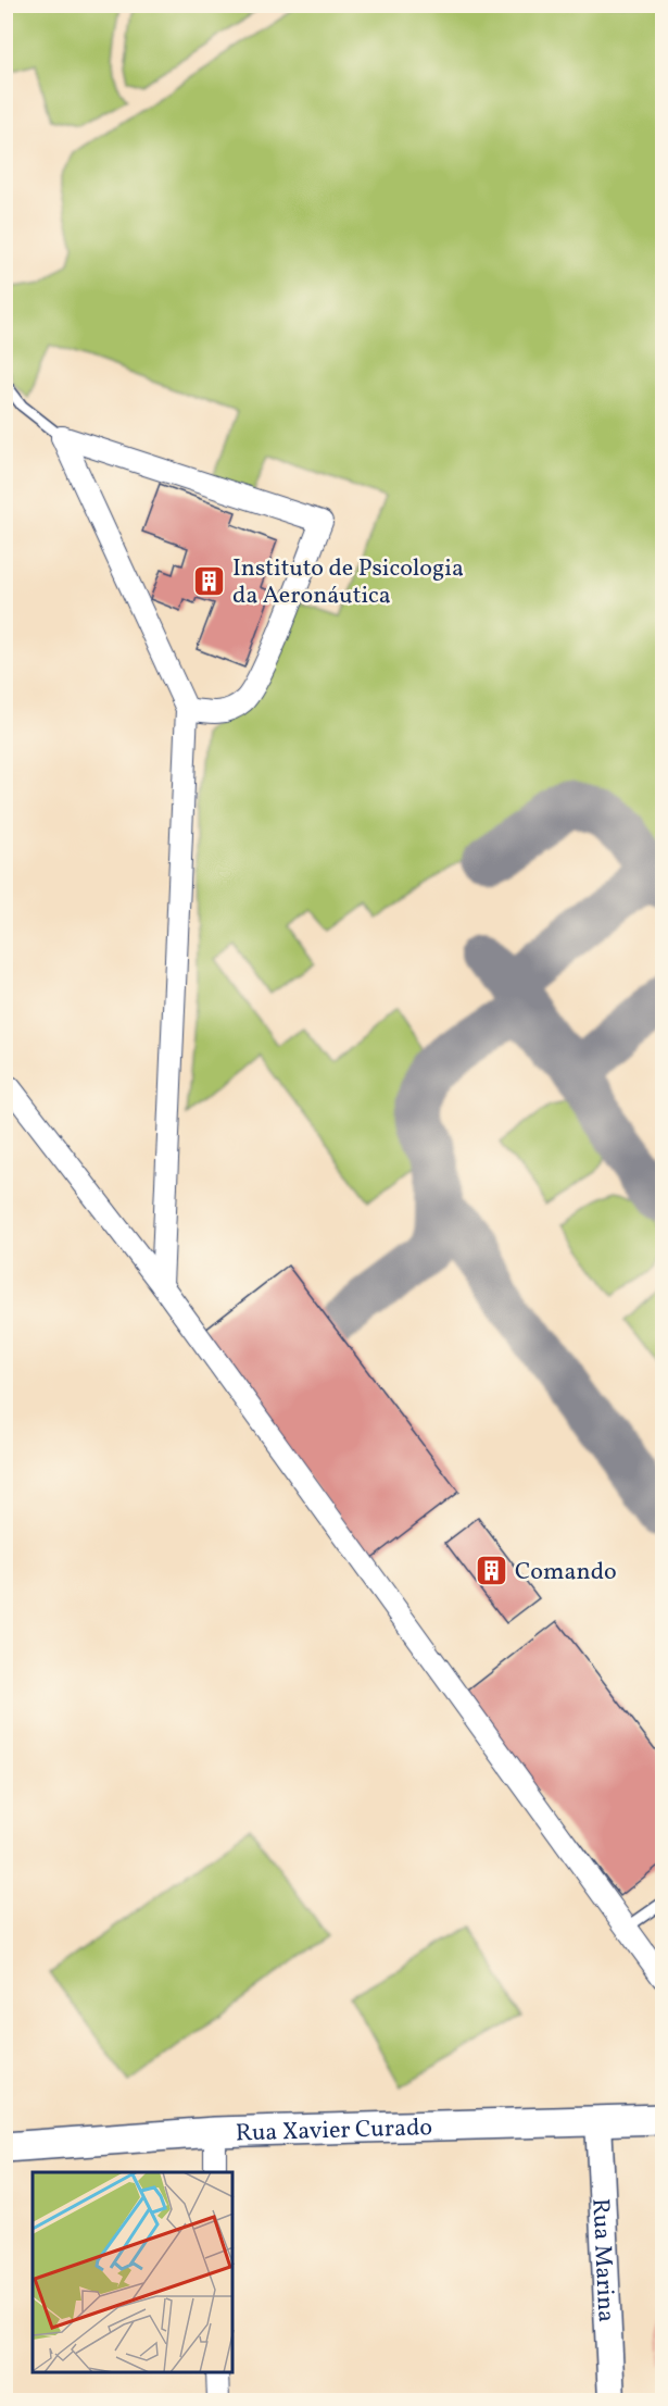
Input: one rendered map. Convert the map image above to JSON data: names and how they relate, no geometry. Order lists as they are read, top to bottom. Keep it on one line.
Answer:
{"streets":{"main road":["Rua Xavier Curado"],"street":["Rua Marina"]},"crossings":[["Rua Xavier Curado","Rua Marina"]],"places":{"building":["Instituto de Psicologia da Aeronáutica","Comando"]}}
